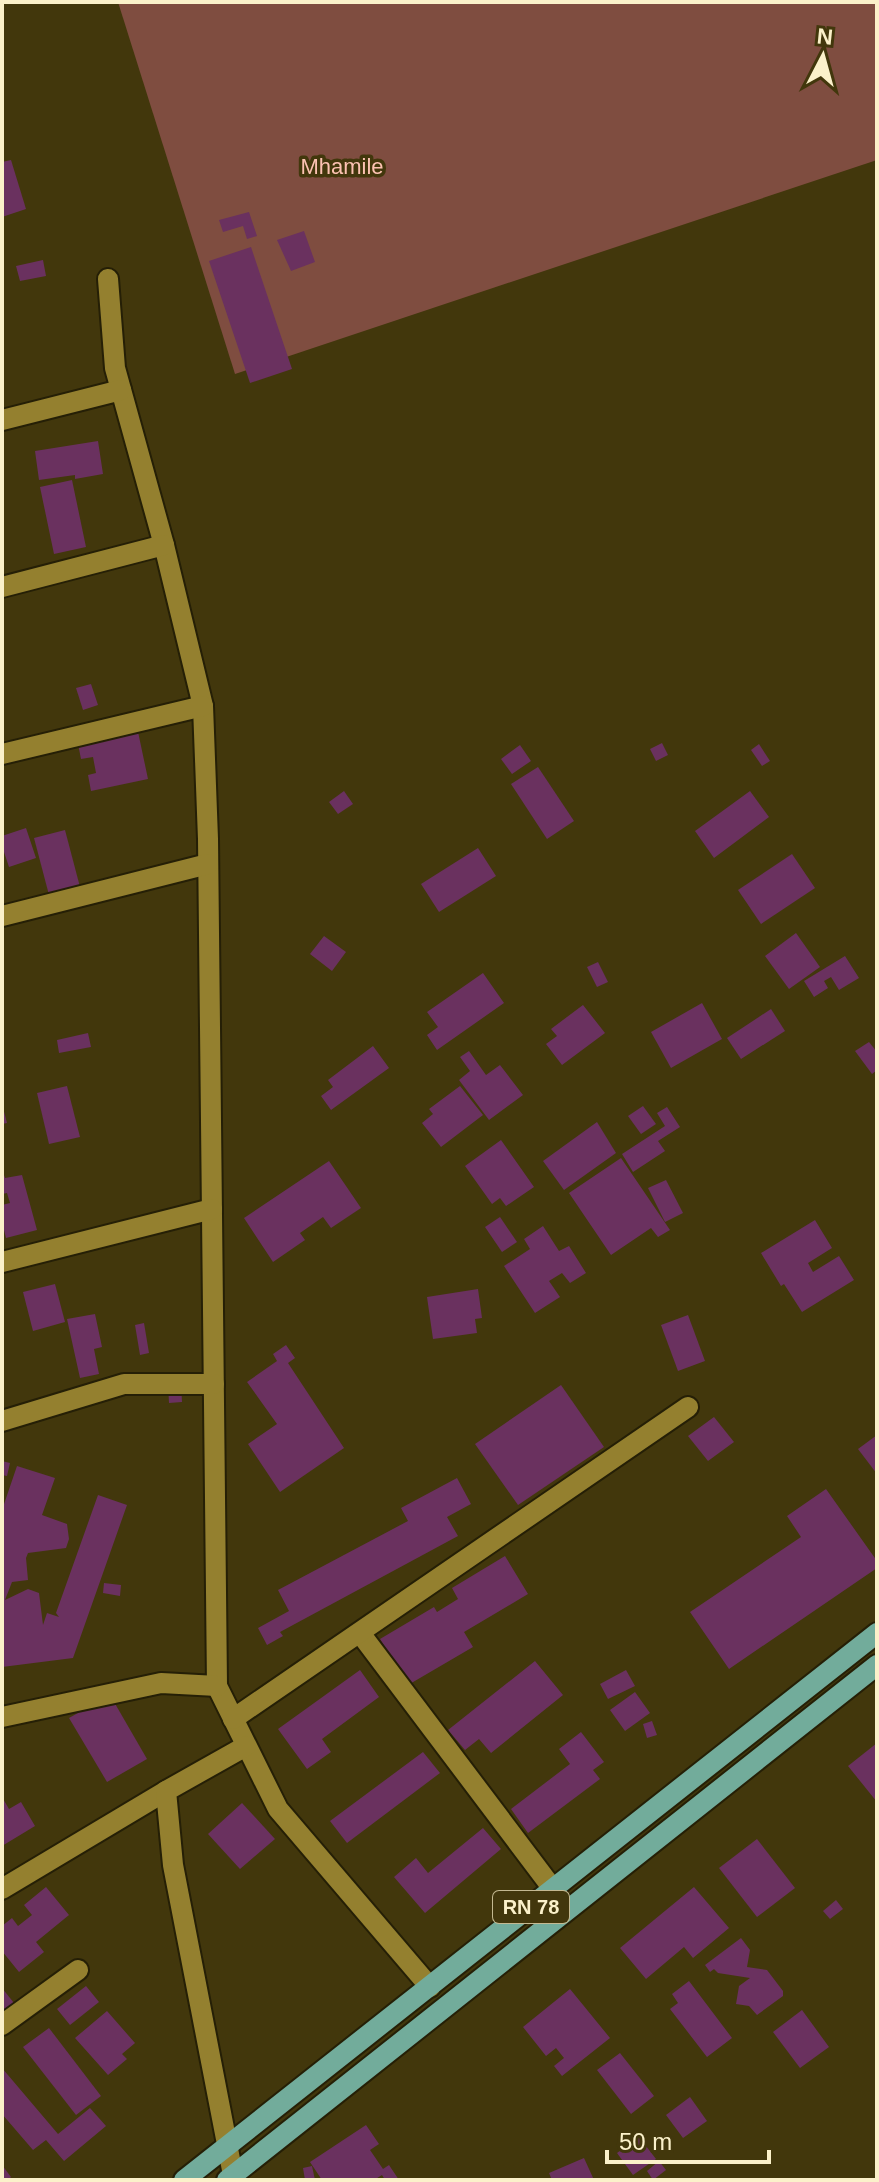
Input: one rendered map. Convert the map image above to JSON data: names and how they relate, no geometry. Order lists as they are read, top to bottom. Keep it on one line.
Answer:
{"streets":{"main road":["RN 78"]},"parks":["Mhamile"],"scale_bar":"50 m","north":"top"}
